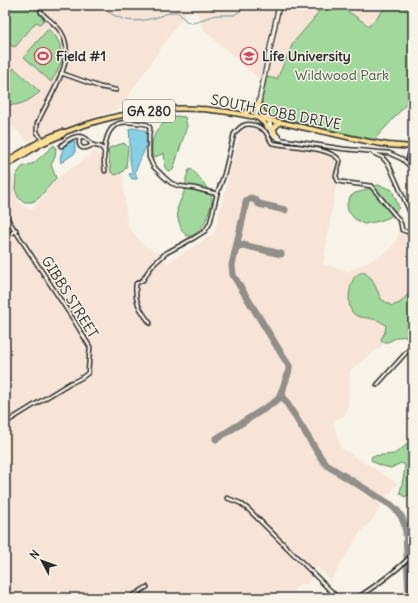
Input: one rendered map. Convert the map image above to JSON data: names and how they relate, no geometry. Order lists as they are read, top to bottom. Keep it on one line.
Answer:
{"streets":{"main road":["GA 280","SOUTH COBB DRIVE"],"street":["GIBBS STREET"]},"parks":["Wildwood Park"],"places":{"sports":["Field #1"],"school or university":["Life University"]},"north":"top left"}
